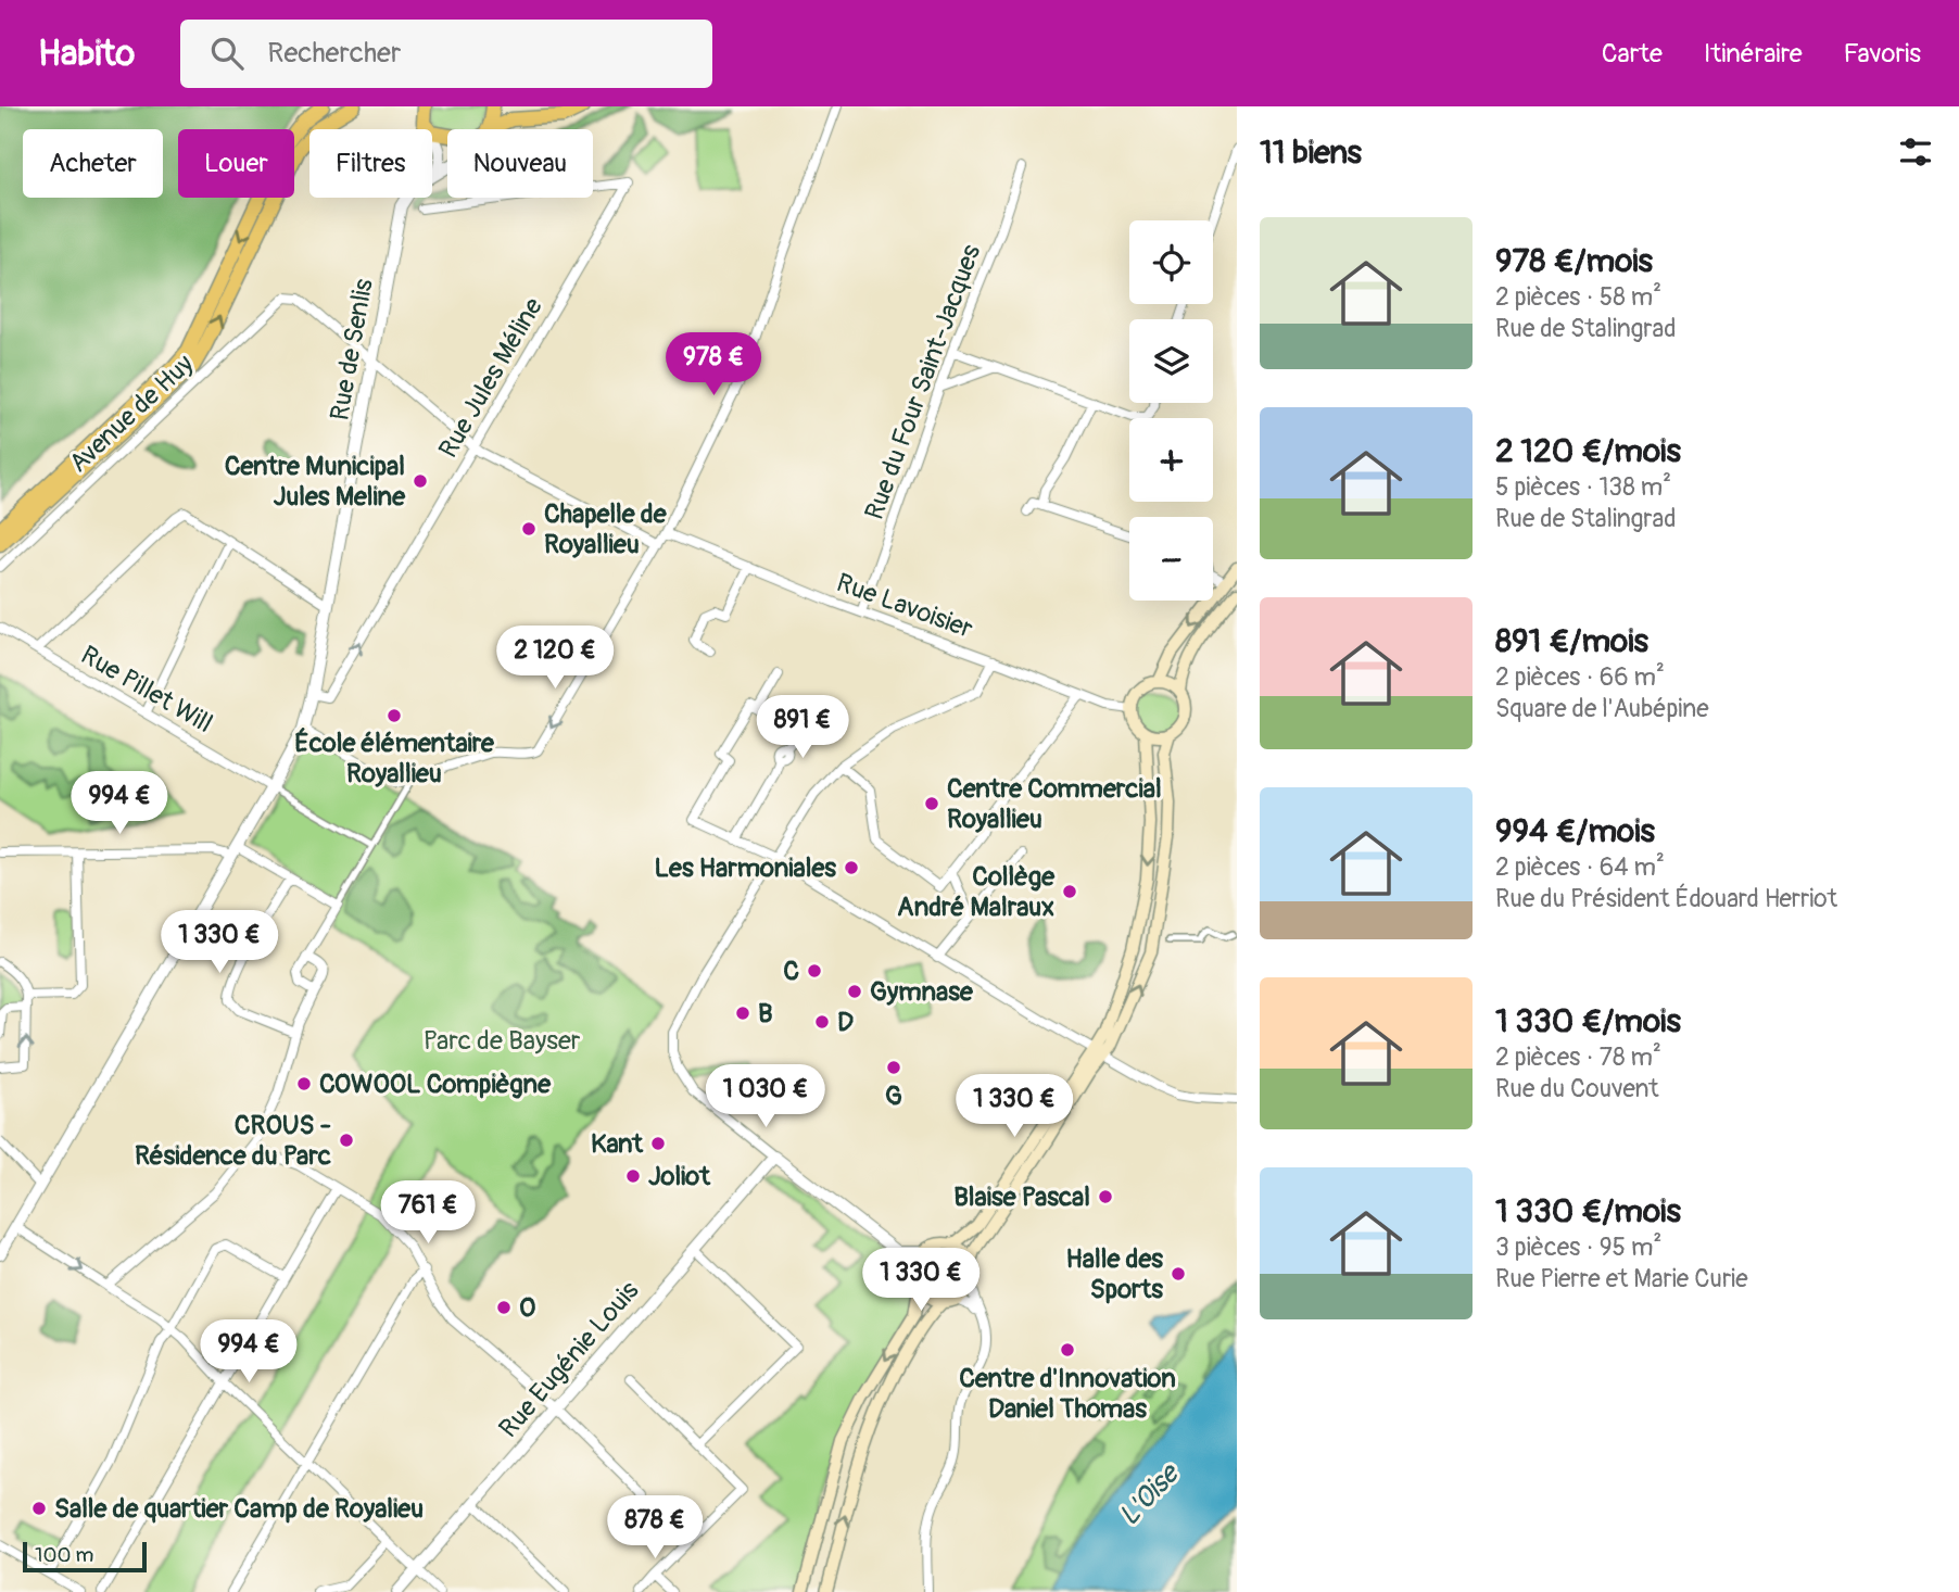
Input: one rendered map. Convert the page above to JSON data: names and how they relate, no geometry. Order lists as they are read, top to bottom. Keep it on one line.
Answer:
{"streets":{"street":["Rue de Senlis","Rue Jules Méline","Rue du Four Saint-Jacques","Avenue de Huy","Rue Lavoisier","Rue Pillet Will","Rue Eugénie Louis"]},"crossings":[["Rue de Senlis","Rue Jules Méline"],["Rue de Senlis","Avenue de Huy"],["Rue de Senlis","Rue Pillet Will"],["Rue du Four Saint-Jacques","Rue Lavoisier"]],"one_way":["Rue Jules Méline"],"water":["L'Oise"],"parks":["Parc de Bayser"],"places":["Centre Municipal Jules Meline","Chapelle de Royallieu","École élémentaire Royallieu","Centre Commercial Royallieu","Les Harmoniales","Collège André Malraux","C","Gymnase","B","D","G","COWOOL Compiègne","CROUS - Résidence du Parc","Kant","Joliot","Blaise Pascal","Halle des Sports","O","Centre d'Innovation Daniel Thomas","Salle de quartier Camp de Royalieu"],"scale_bar":"100 m","page":{"header":"Habito","search":"Rechercher","nav":["Carte","Itinéraire","Favoris"],"heading":"11 biens","chip":["Acheter","Louer","Filtres","Nouveau"],"list":[{"name":"978 €/mois","note":"2 pièces · 58 m² · Rue de Stalingrad"},{"name":"2 120 €/mois","note":"5 pièces · 138 m² · Rue de Stalingrad"},{"name":"891 €/mois","note":"2 pièces · 66 m² · Square de l'Aubépine"},{"name":"994 €/mois","note":"2 pièces · 64 m² · Rue du Président Édouard Herriot"},{"name":"1 330 €/mois","note":"2 pièces · 78 m² · Rue du Couvent"},{"name":"1 330 €/mois","note":"3 pièces · 95 m² · Rue Pierre et Marie Curie"}],"map_buttons":["+","−"],"price":["978 €","2 120 €","891 €","994 €","1 330 €","1 030 €","1 330 €","761 €","1 330 €","994 €","878 €"],"scale":"100 m"}}
